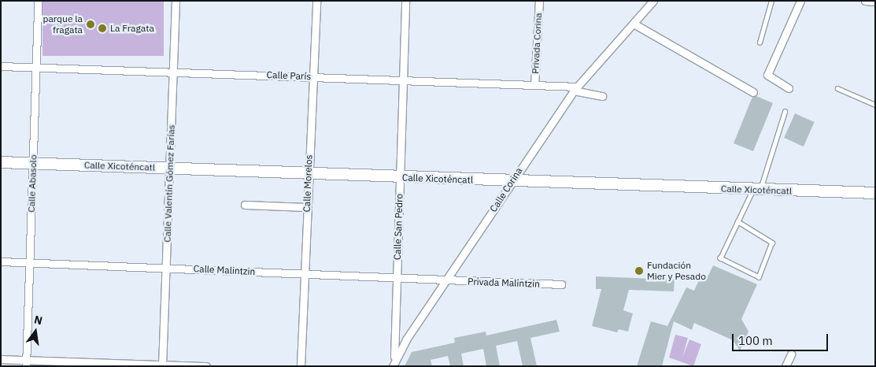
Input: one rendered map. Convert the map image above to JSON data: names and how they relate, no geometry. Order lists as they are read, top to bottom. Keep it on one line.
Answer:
{"streets":{"street":["Privada Corina","Calle París","Calle Xicoténcatl","Calle Abasolo","Calle Valentín Gómez Farías","Calle Morelos","Calle Corina","Calle San Pedro","Calle Malintzin","Privada Malintzin"]},"crossings":[["Privada Corina","Calle París"],["Calle París","Calle Abasolo"],["Calle París","Calle Valentín Gómez Farías"],["Calle París","Calle Morelos"],["Calle París","Calle Corina"],["Calle París","Calle San Pedro"],["Calle Xicoténcatl","Calle Abasolo"],["Calle Xicoténcatl","Calle Valentín Gómez Farías"],["Calle Xicoténcatl","Calle Morelos"],["Calle Xicoténcatl","Calle Corina"],["Calle Xicoténcatl","Calle San Pedro"],["Calle Abasolo","Calle Malintzin"],["Calle Valentín Gómez Farías","Calle Malintzin"],["Calle Morelos","Calle Malintzin"],["Calle Corina","Calle San Pedro"],["Calle Corina","Calle Malintzin"],["Calle Corina","Privada Malintzin"],["Calle San Pedro","Calle Malintzin"],["Calle Malintzin","Privada Malintzin"]],"places":["parque la fragata","La Fragata","Fundación Mier y Pesado"],"scale_bar":"100 m","north":"top"}
